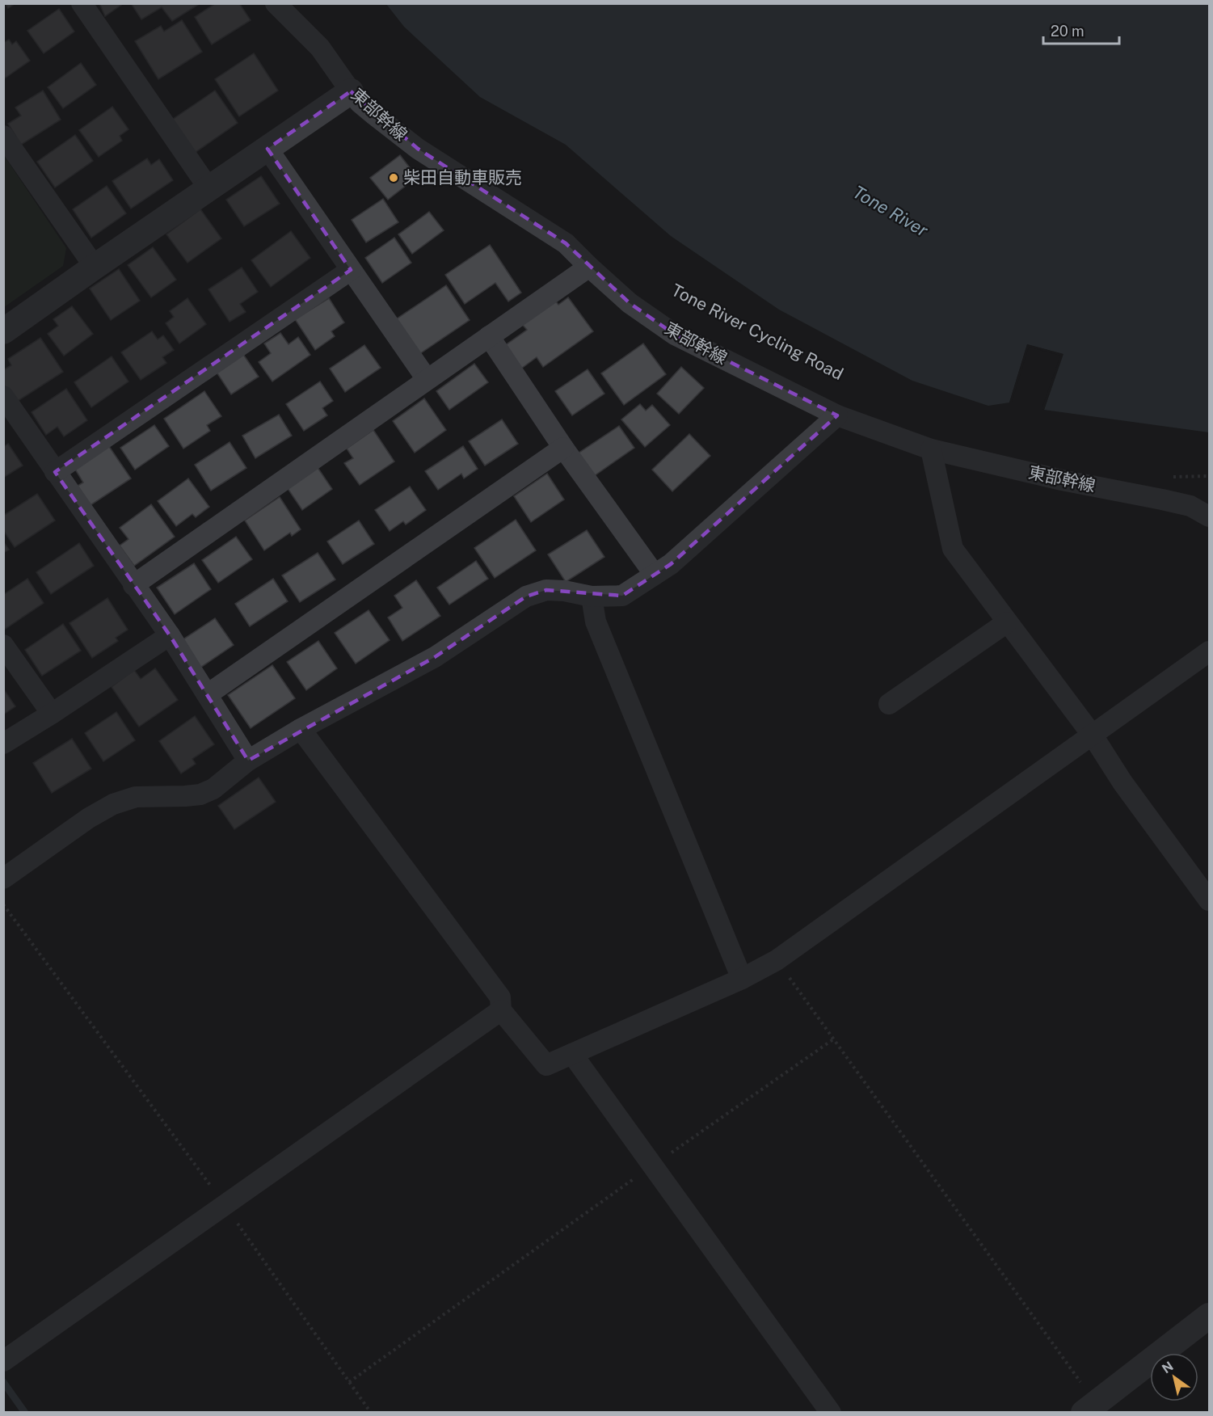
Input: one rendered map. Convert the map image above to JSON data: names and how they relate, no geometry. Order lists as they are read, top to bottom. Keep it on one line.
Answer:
{"streets":{"street":["東部幹線"]},"water":["Tone River"],"places":["柴田自動車販売"],"scale_bar":"20 m","north":"top left"}
